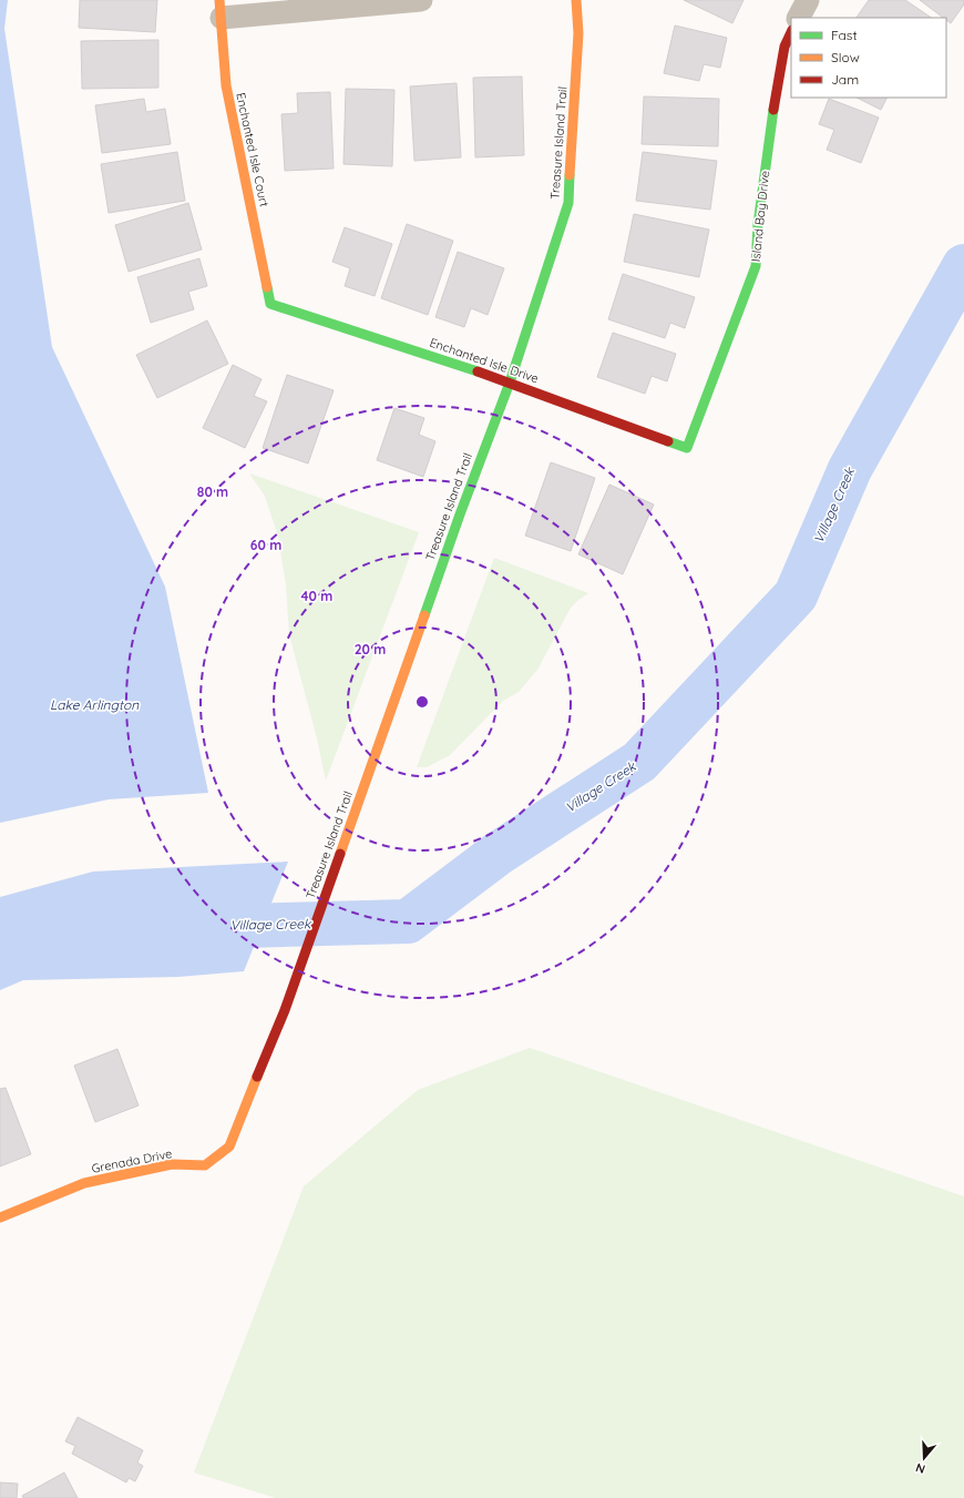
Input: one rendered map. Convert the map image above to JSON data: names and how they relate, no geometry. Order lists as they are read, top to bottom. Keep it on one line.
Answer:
{"streets":{"street":["Treasure Island Trail","Enchanted Isle Court","Island Bay Drive","Enchanted Isle Drive","Grenada Drive"]},"crossings":[["Treasure Island Trail","Enchanted Isle Drive"],["Treasure Island Trail","Grenada Drive"],["Enchanted Isle Court","Enchanted Isle Drive"],["Island Bay Drive","Enchanted Isle Drive"]],"water":["Village Creek","Lake Arlington"],"legend":["Fast","Slow","Jam"],"north":"bottom","rings":["80 m","60 m","40 m","20 m"]}
